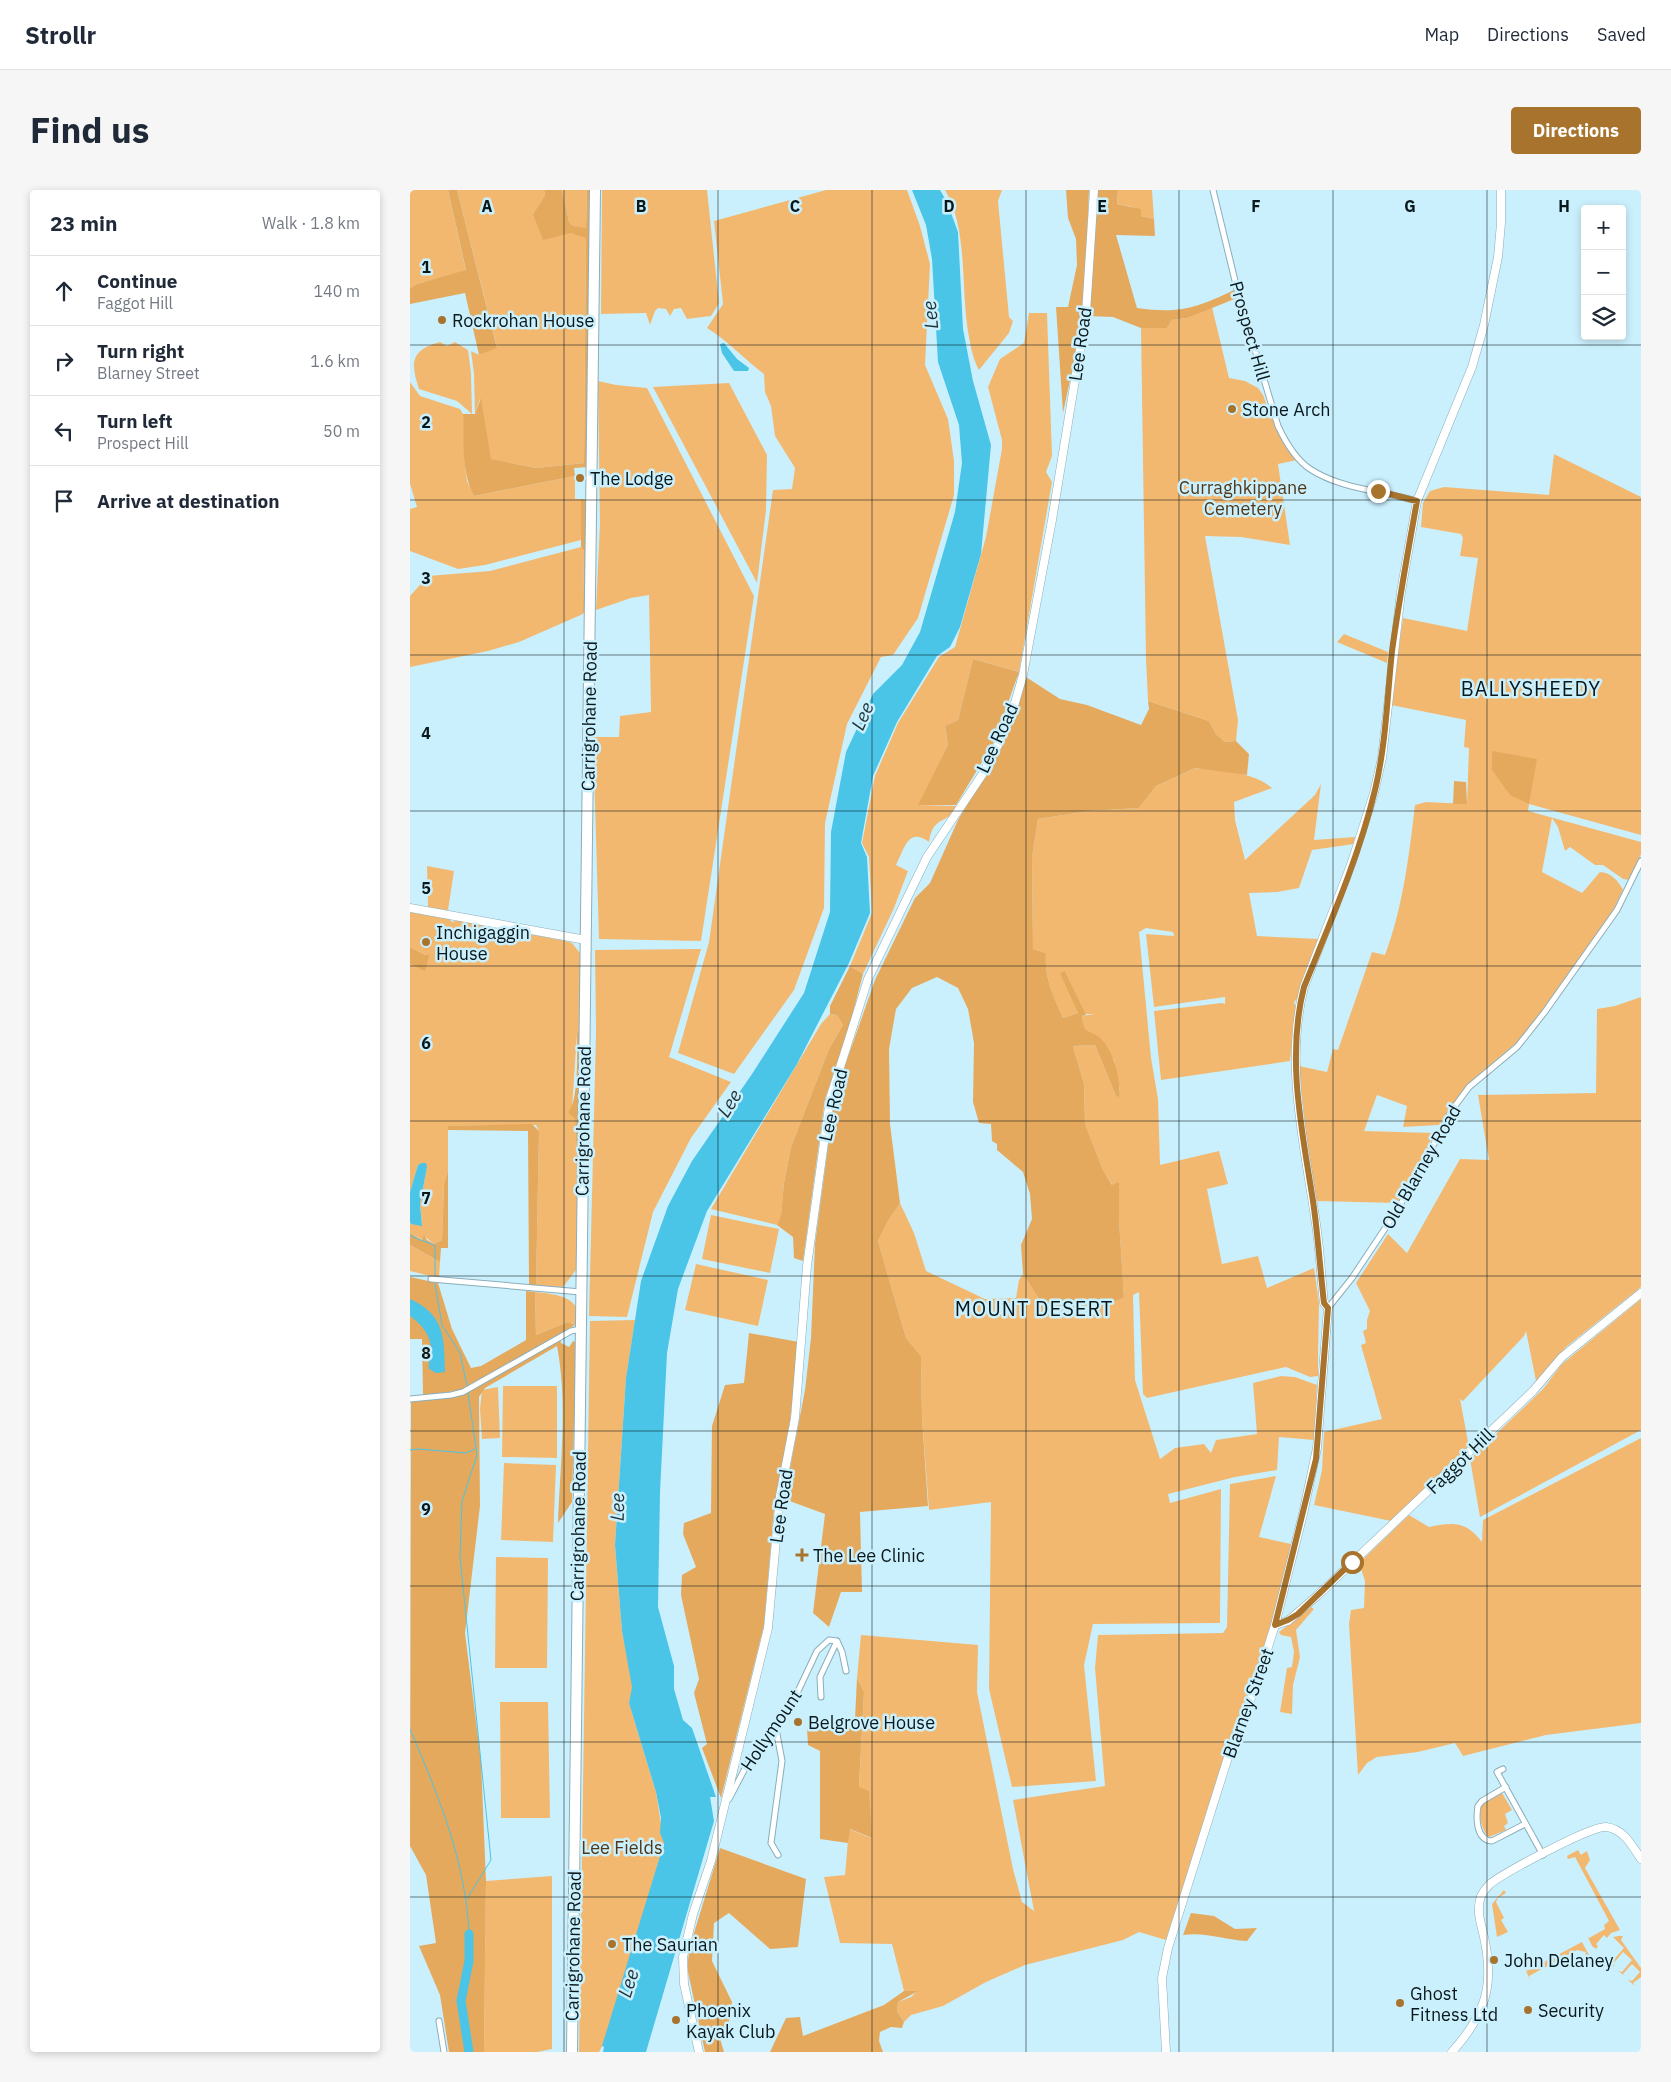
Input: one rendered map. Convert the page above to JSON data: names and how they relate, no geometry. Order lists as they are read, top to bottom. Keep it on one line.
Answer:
{"streets":{"highway":["Carrigrohane Road"],"street":["Prospect Hill","Lee Road","Old Blarney Road","Faggot Hill","Blarney Street","Hollymount"]},"crossings":[["Prospect Hill","Blarney Street"],["Lee Road","Hollymount"],["Old Blarney Road","Blarney Street"],["Faggot Hill","Blarney Street"]],"districts":["BALLYSHEEDY","MOUNT DESERT"],"water":["Lee"],"parks":["Curraghkippane Cemetery","Lee Fields"],"places":{"other":["Rockrohan House","Stone Arch","The Lodge","Inchigaggin House","Belgrove House","The Saurian","John Delaney","Ghost Fitness Ltd","Security","Phoenix Kayak Club"],"health":["The Lee Clinic"]},"page":{"header":"Strollr","nav":["Map","Directions","Saved"],"title":"Find us","buttons":"Directions","heading":["23 min","Walk · 1.8 km"],"map_buttons":["+","−"],"list":[["Continue","Faggot Hill","140 m"],["Turn right","Blarney Street","1.6 km"],["Turn left","Prospect Hill","50 m"],"Arrive at destination"]},"grid":{"columns":["A","B","C","D","E","F","G","H"],"rows":["1","2","3","4","5","6","7","8","9"]}}
